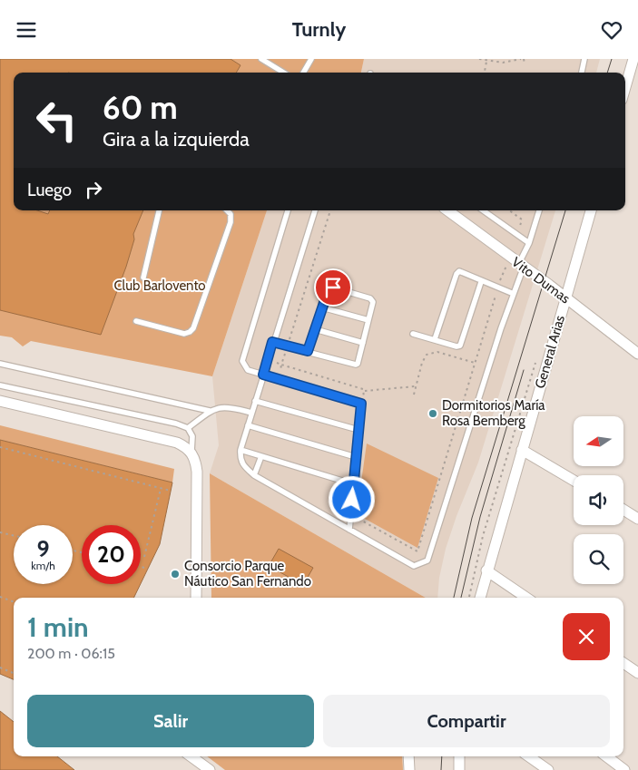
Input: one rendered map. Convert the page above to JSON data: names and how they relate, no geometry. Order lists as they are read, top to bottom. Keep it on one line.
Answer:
{"streets":{"street":["Vito Dumas","General Arias"]},"crossings":[["Vito Dumas","General Arias"]],"parks":["Club Barlovento"],"places":["Dormitorios María Rosa Bemberg","Consorcio Parque Náutico San Fernando"],"north":"left","page":{"header":"Turnly","turn":["60 m","Gira a la izquierda"],"then":"Luego","speed":"9 km/h","limit":"20","heading":["1 min","200 m · 06:15"],"buttons":["Salir","Compartir"]}}
